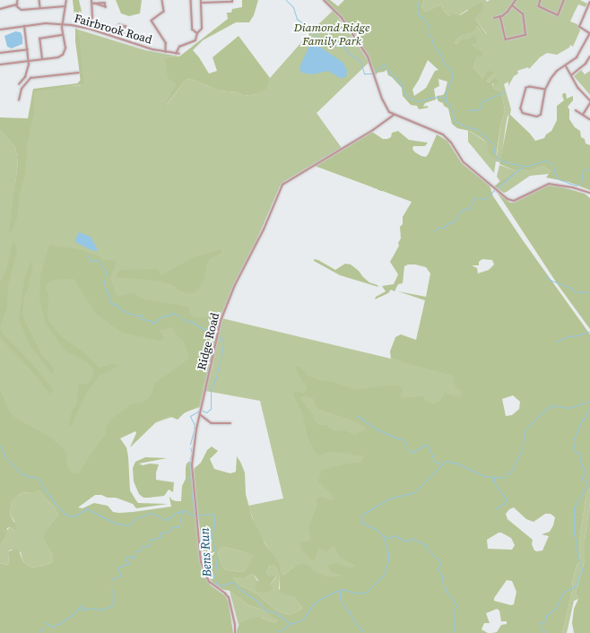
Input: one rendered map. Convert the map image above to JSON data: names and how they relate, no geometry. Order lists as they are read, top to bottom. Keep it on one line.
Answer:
{"streets":{"street":["Fairbrook Road","Ridge Road"]},"water":["Bens Run"],"parks":["Diamond Ridge Family Park"]}
